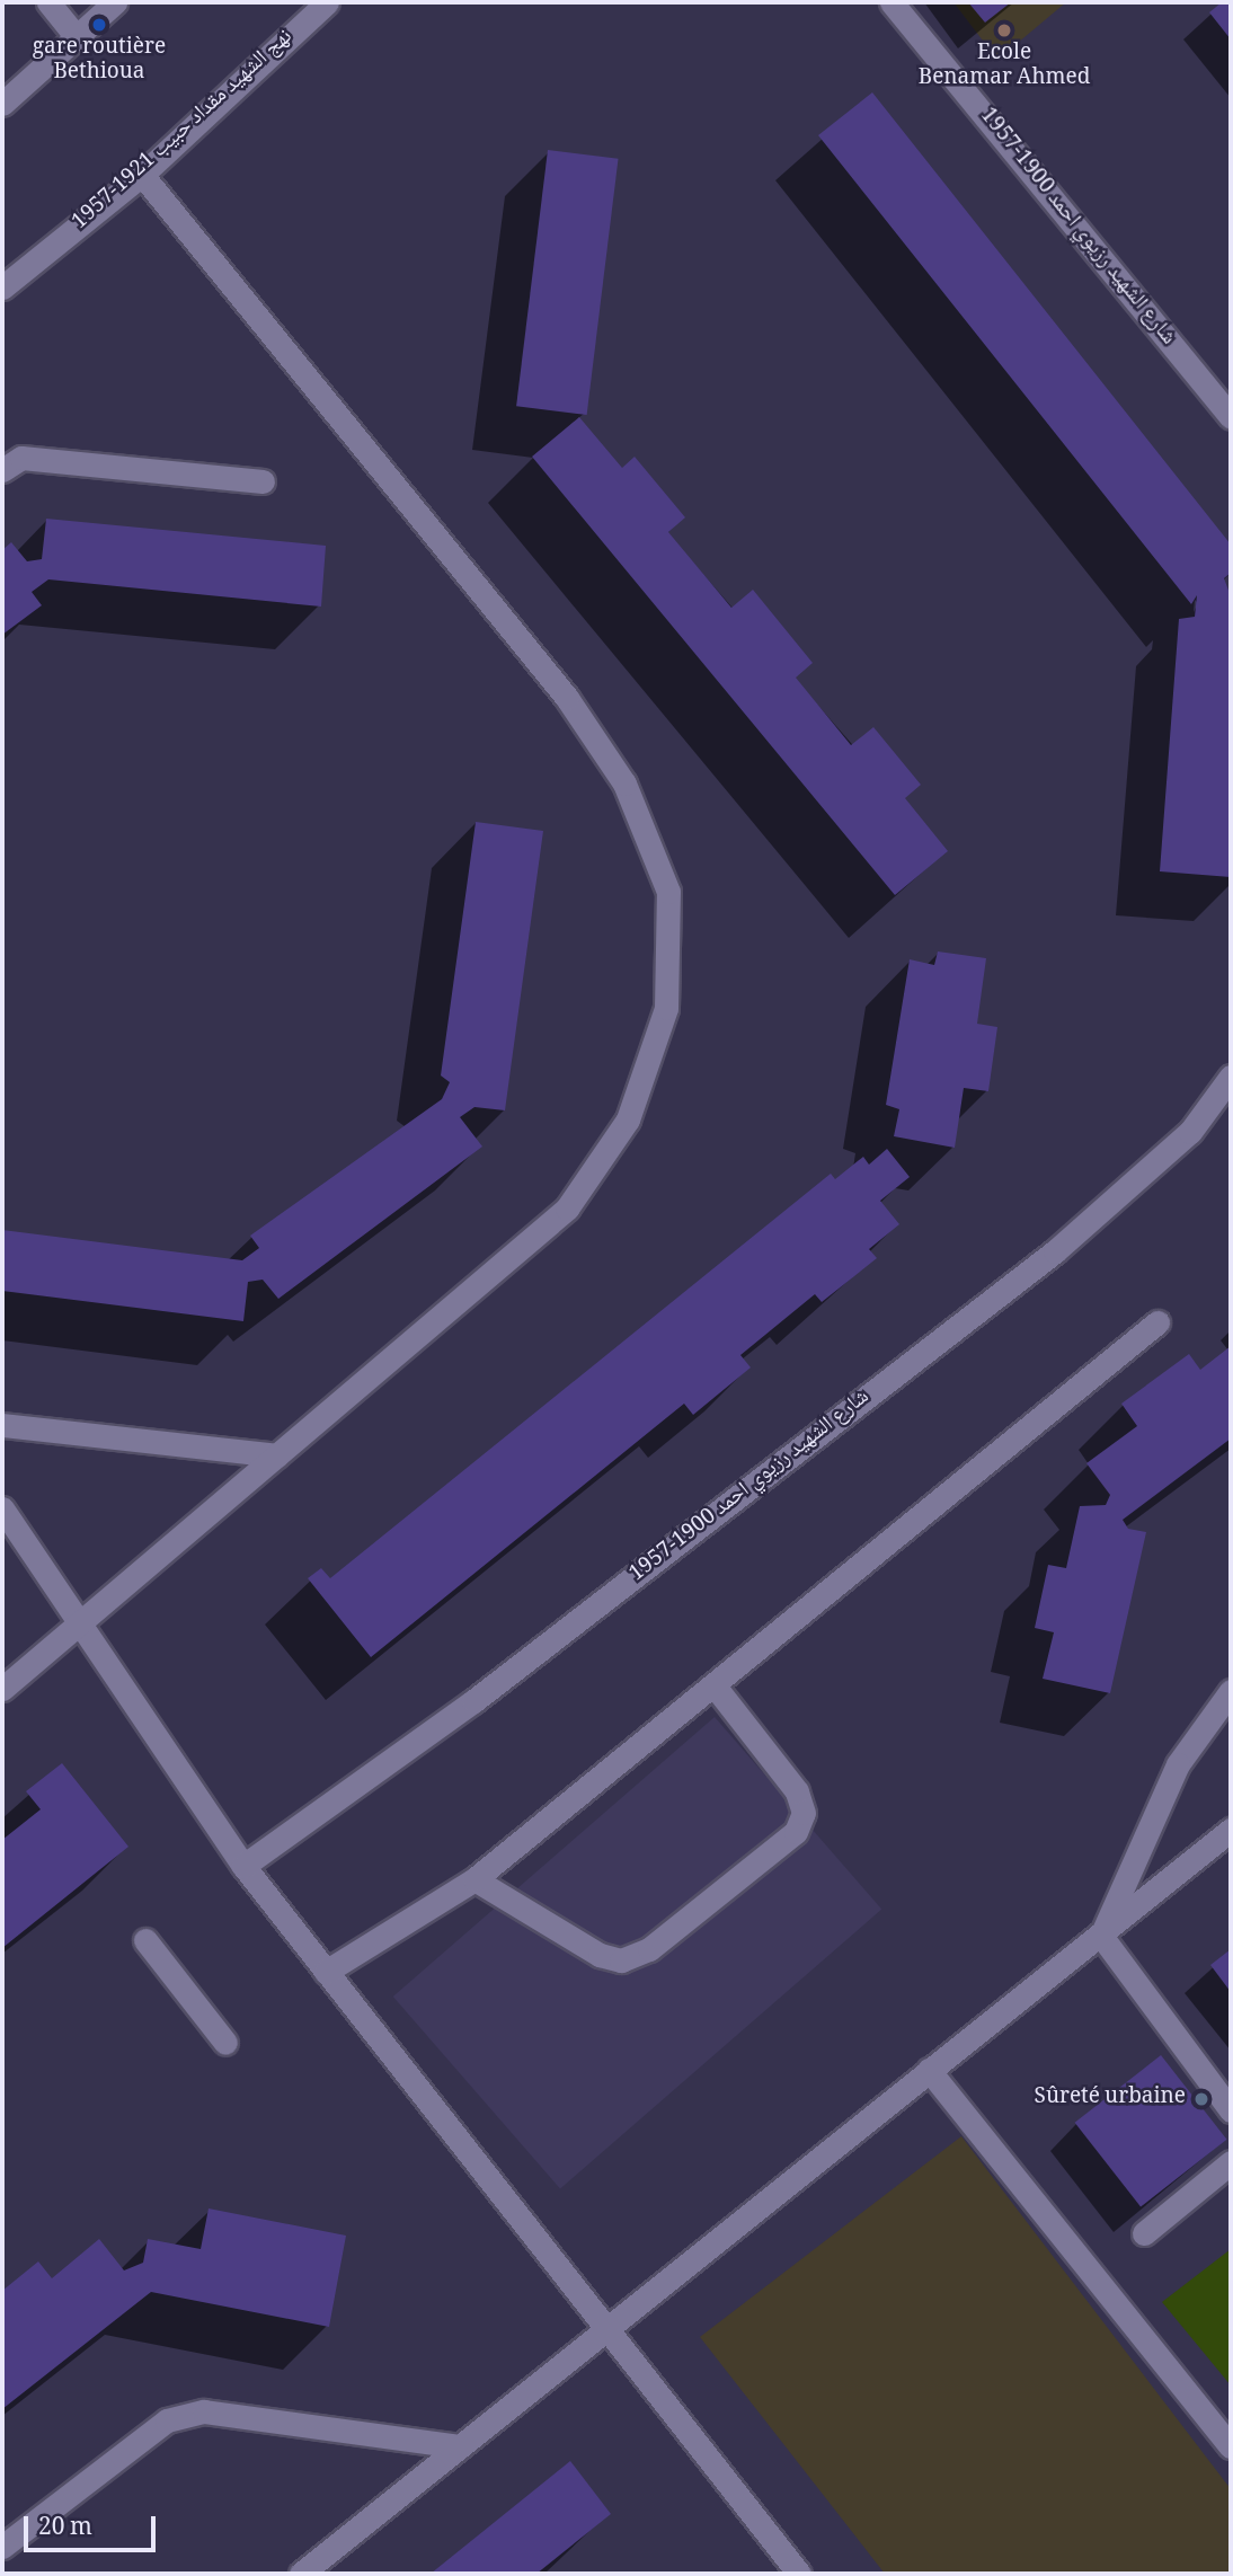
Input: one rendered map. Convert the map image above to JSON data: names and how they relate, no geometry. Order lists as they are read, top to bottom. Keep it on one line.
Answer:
{"streets":{"street":["نهج الشهيد مقداد حبيب 1921-1957","شارع الشهيد رزيوي احمد 1900-1957"]},"places":["gare routière Bethioua","Ecole Benamar Ahmed","Sûreté urbaine"],"scale_bar":"20 m"}
